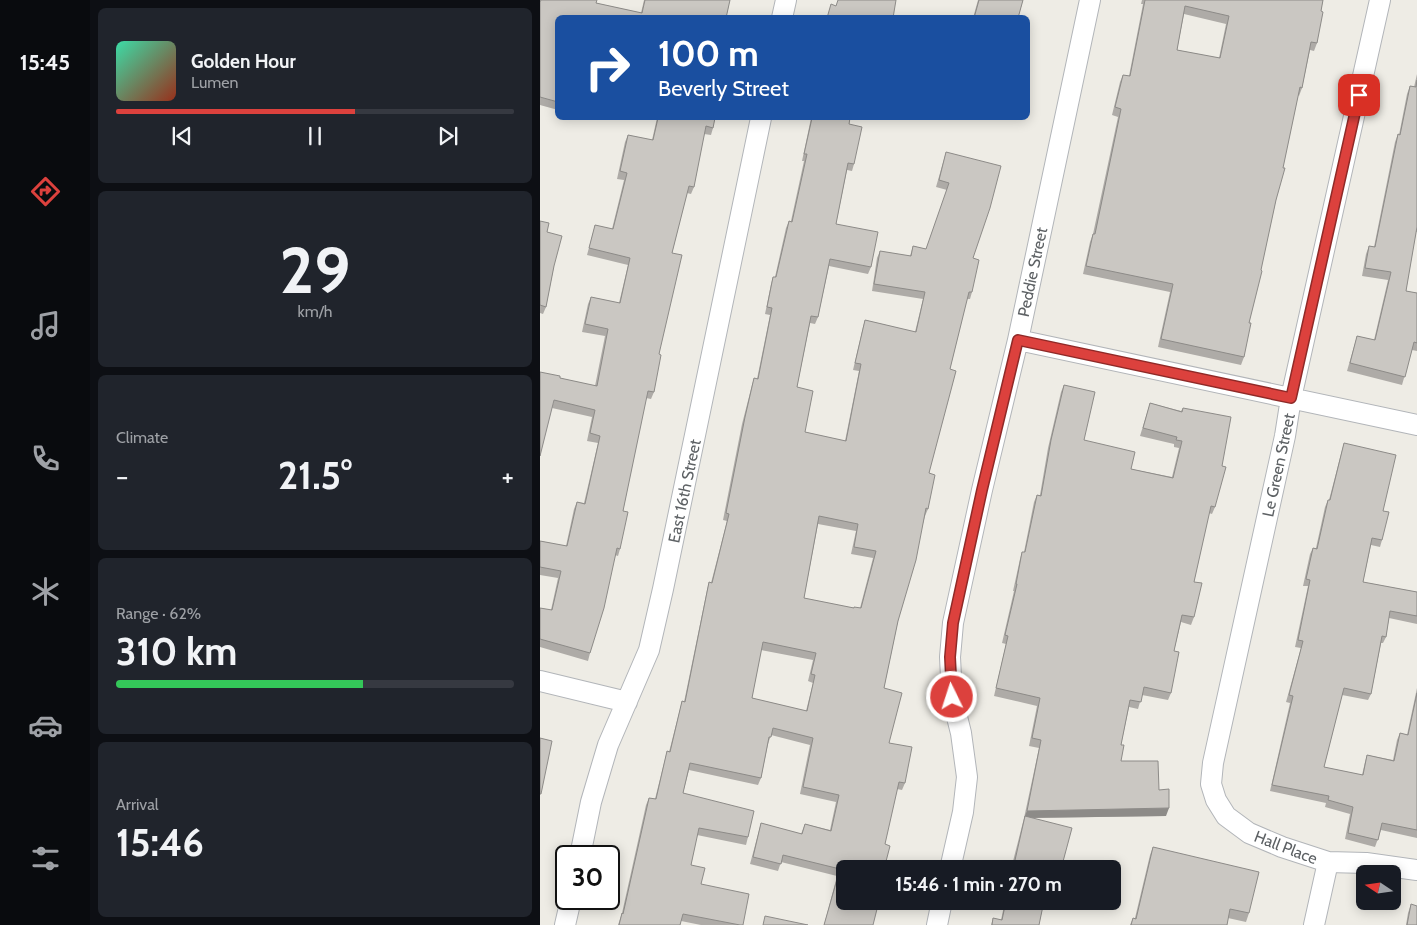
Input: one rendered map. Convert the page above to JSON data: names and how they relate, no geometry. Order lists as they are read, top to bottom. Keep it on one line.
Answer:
{"streets":{"street":["Peddie Street","Le Green Street","East 16th Street","Hall Place"]},"crossings":[["Le Green Street","Hall Place"]],"north":"left","page":{"tabs":"15:45","turn":["100 m","Beverly Street"],"song":["Golden Hour","Lumen"],"tile":[["29","km/h"],"Climate",["Range · 62%","310 km"],["Arrival","15:46"]],"heat":["−","21.5°","+"],"limit":"30","trip":"15:46 · 1 min · 270 m"}}
